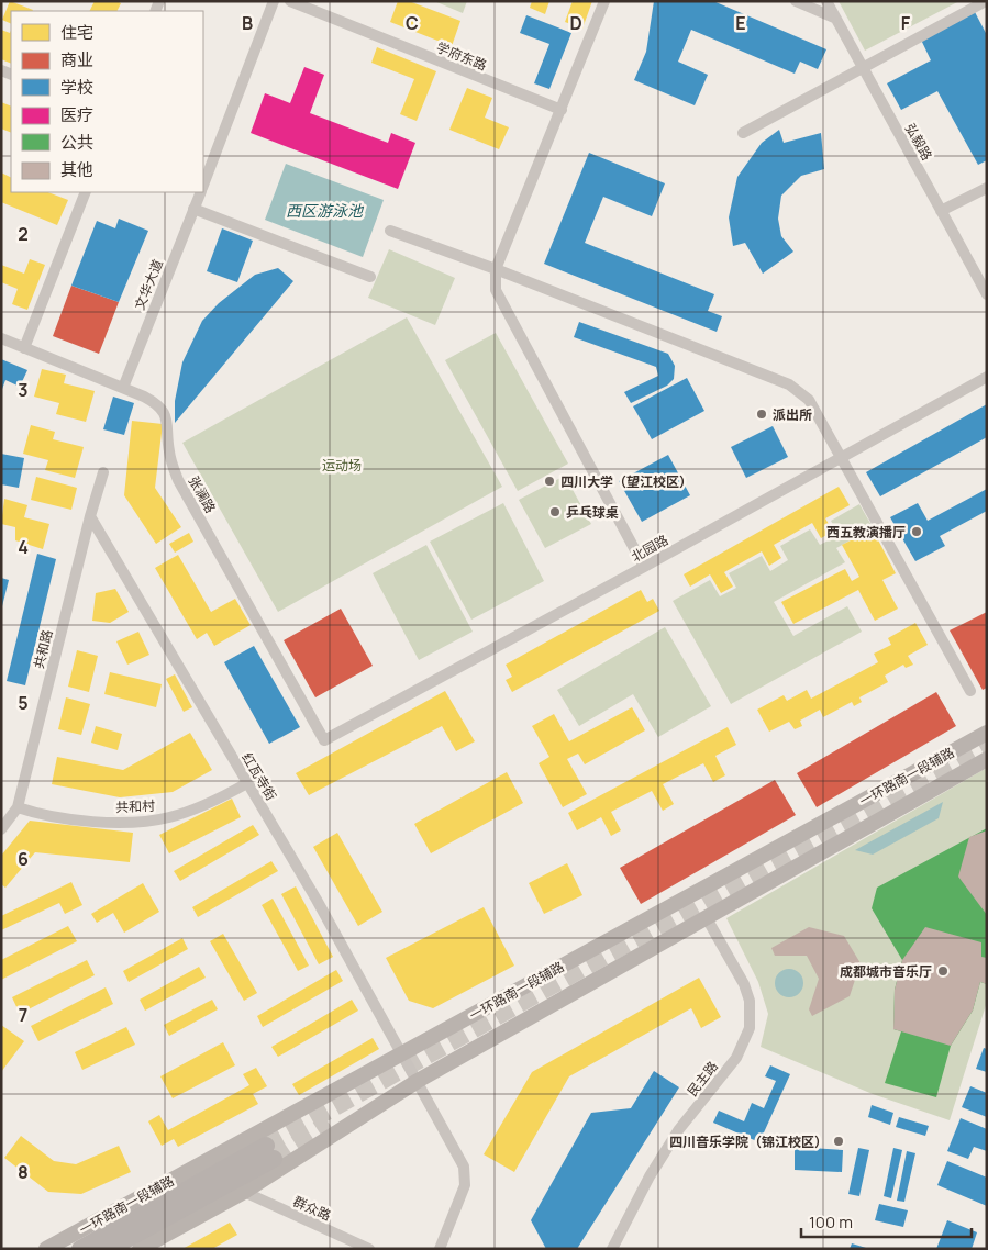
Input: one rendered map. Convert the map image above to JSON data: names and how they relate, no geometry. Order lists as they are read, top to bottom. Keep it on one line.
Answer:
{"streets":{"main road":["一环路南一段辅路"],"street":["学府东路","弘毅路","文华大道","张澜路","北园路","共和路","红瓦寺街","共和村","民主路","群众路"]},"crossings":[["文华大道","张澜路"],["张澜路","北园路"],["共和路","红瓦寺街"],["共和路","共和村"],["红瓦寺街","一环路南一段辅路"],["红瓦寺街","共和村"],["一环路南一段辅路","民主路"],["一环路南一段辅路","群众路"]],"water":["西区游泳池"],"parks":["运动场"],"places":["派出所","四川大学（望江校区）","乒乓球桌","西五教演播厅","成都城市音乐厅","四川音乐学院（锦江校区）"],"legend":["住宅","商业","学校","医疗","公共","其他"],"scale_bar":"100 m","grid":{"columns":["B","C","D","E","F"],"rows":["2","3","4","5","6","7","8"]}}
